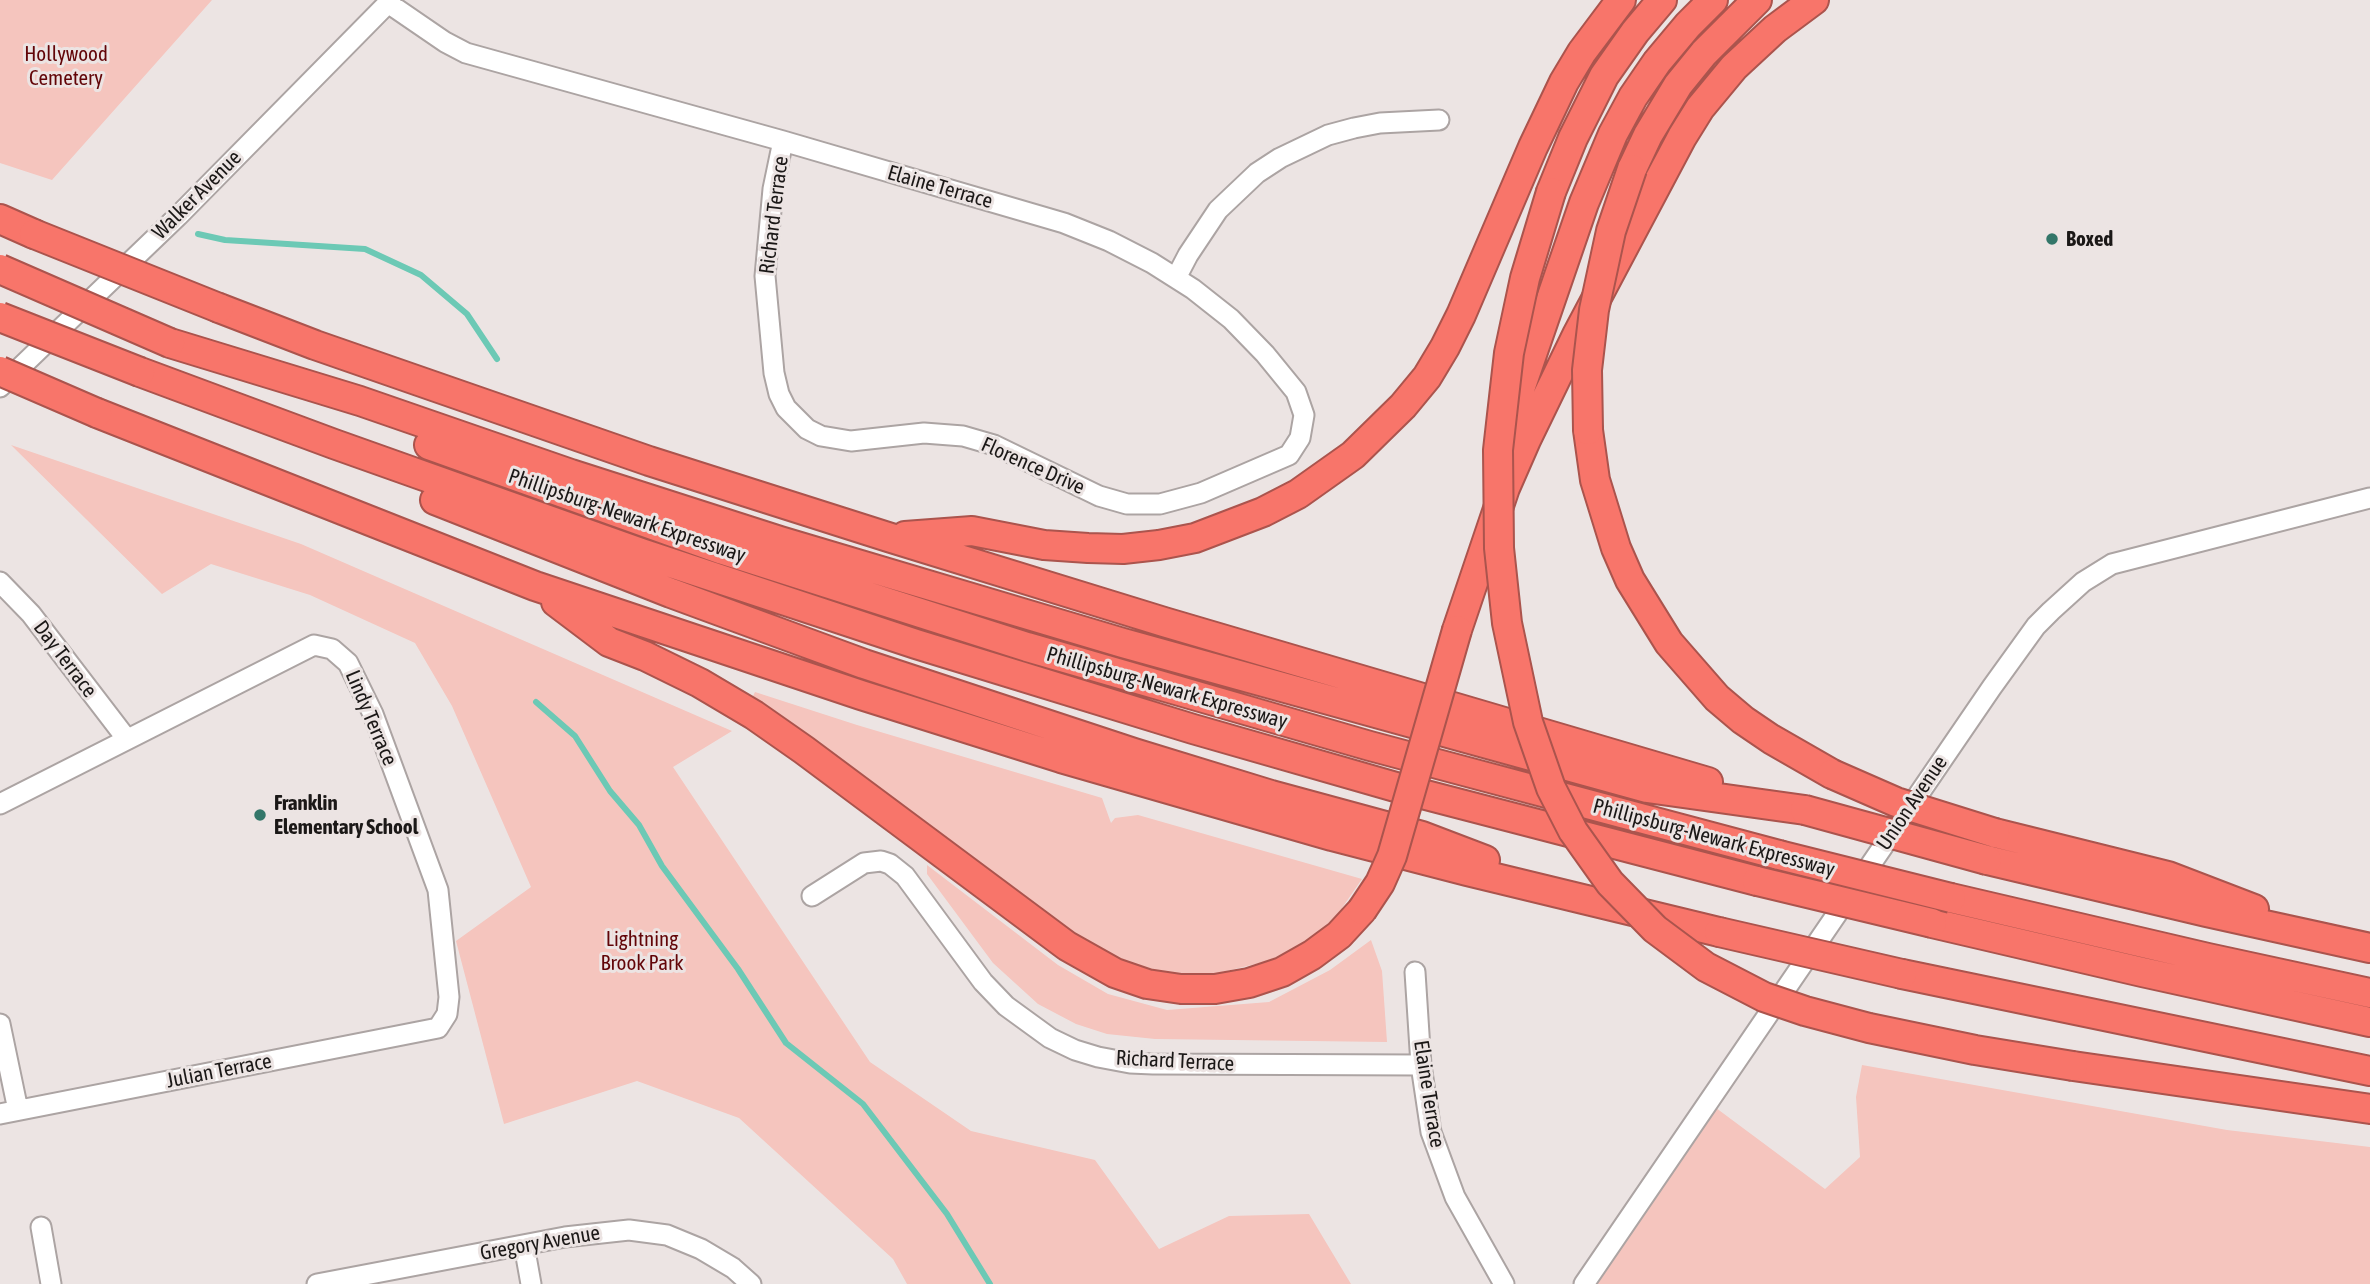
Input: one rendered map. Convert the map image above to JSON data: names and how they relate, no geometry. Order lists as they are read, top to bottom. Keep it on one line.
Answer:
{"streets":{"highway":["Phillipsburg-Newark Expressway"],"street":["Elaine Terrace","Walker Avenue","Richard Terrace","Florence Drive","Day Terrace","Lindy Terrace","Union Avenue","Julian Terrace","Gregory Avenue"]},"crossings":[["Elaine Terrace","Walker Avenue"],["Elaine Terrace","Richard Terrace"],["Elaine Terrace","Florence Drive"],["Richard Terrace","Florence Drive"],["Day Terrace","Lindy Terrace"],["Lindy Terrace","Julian Terrace"]],"parks":["Hollywood Cemetery","Lightning Brook Park"],"places":["Boxed","Franklin Elementary School"]}
